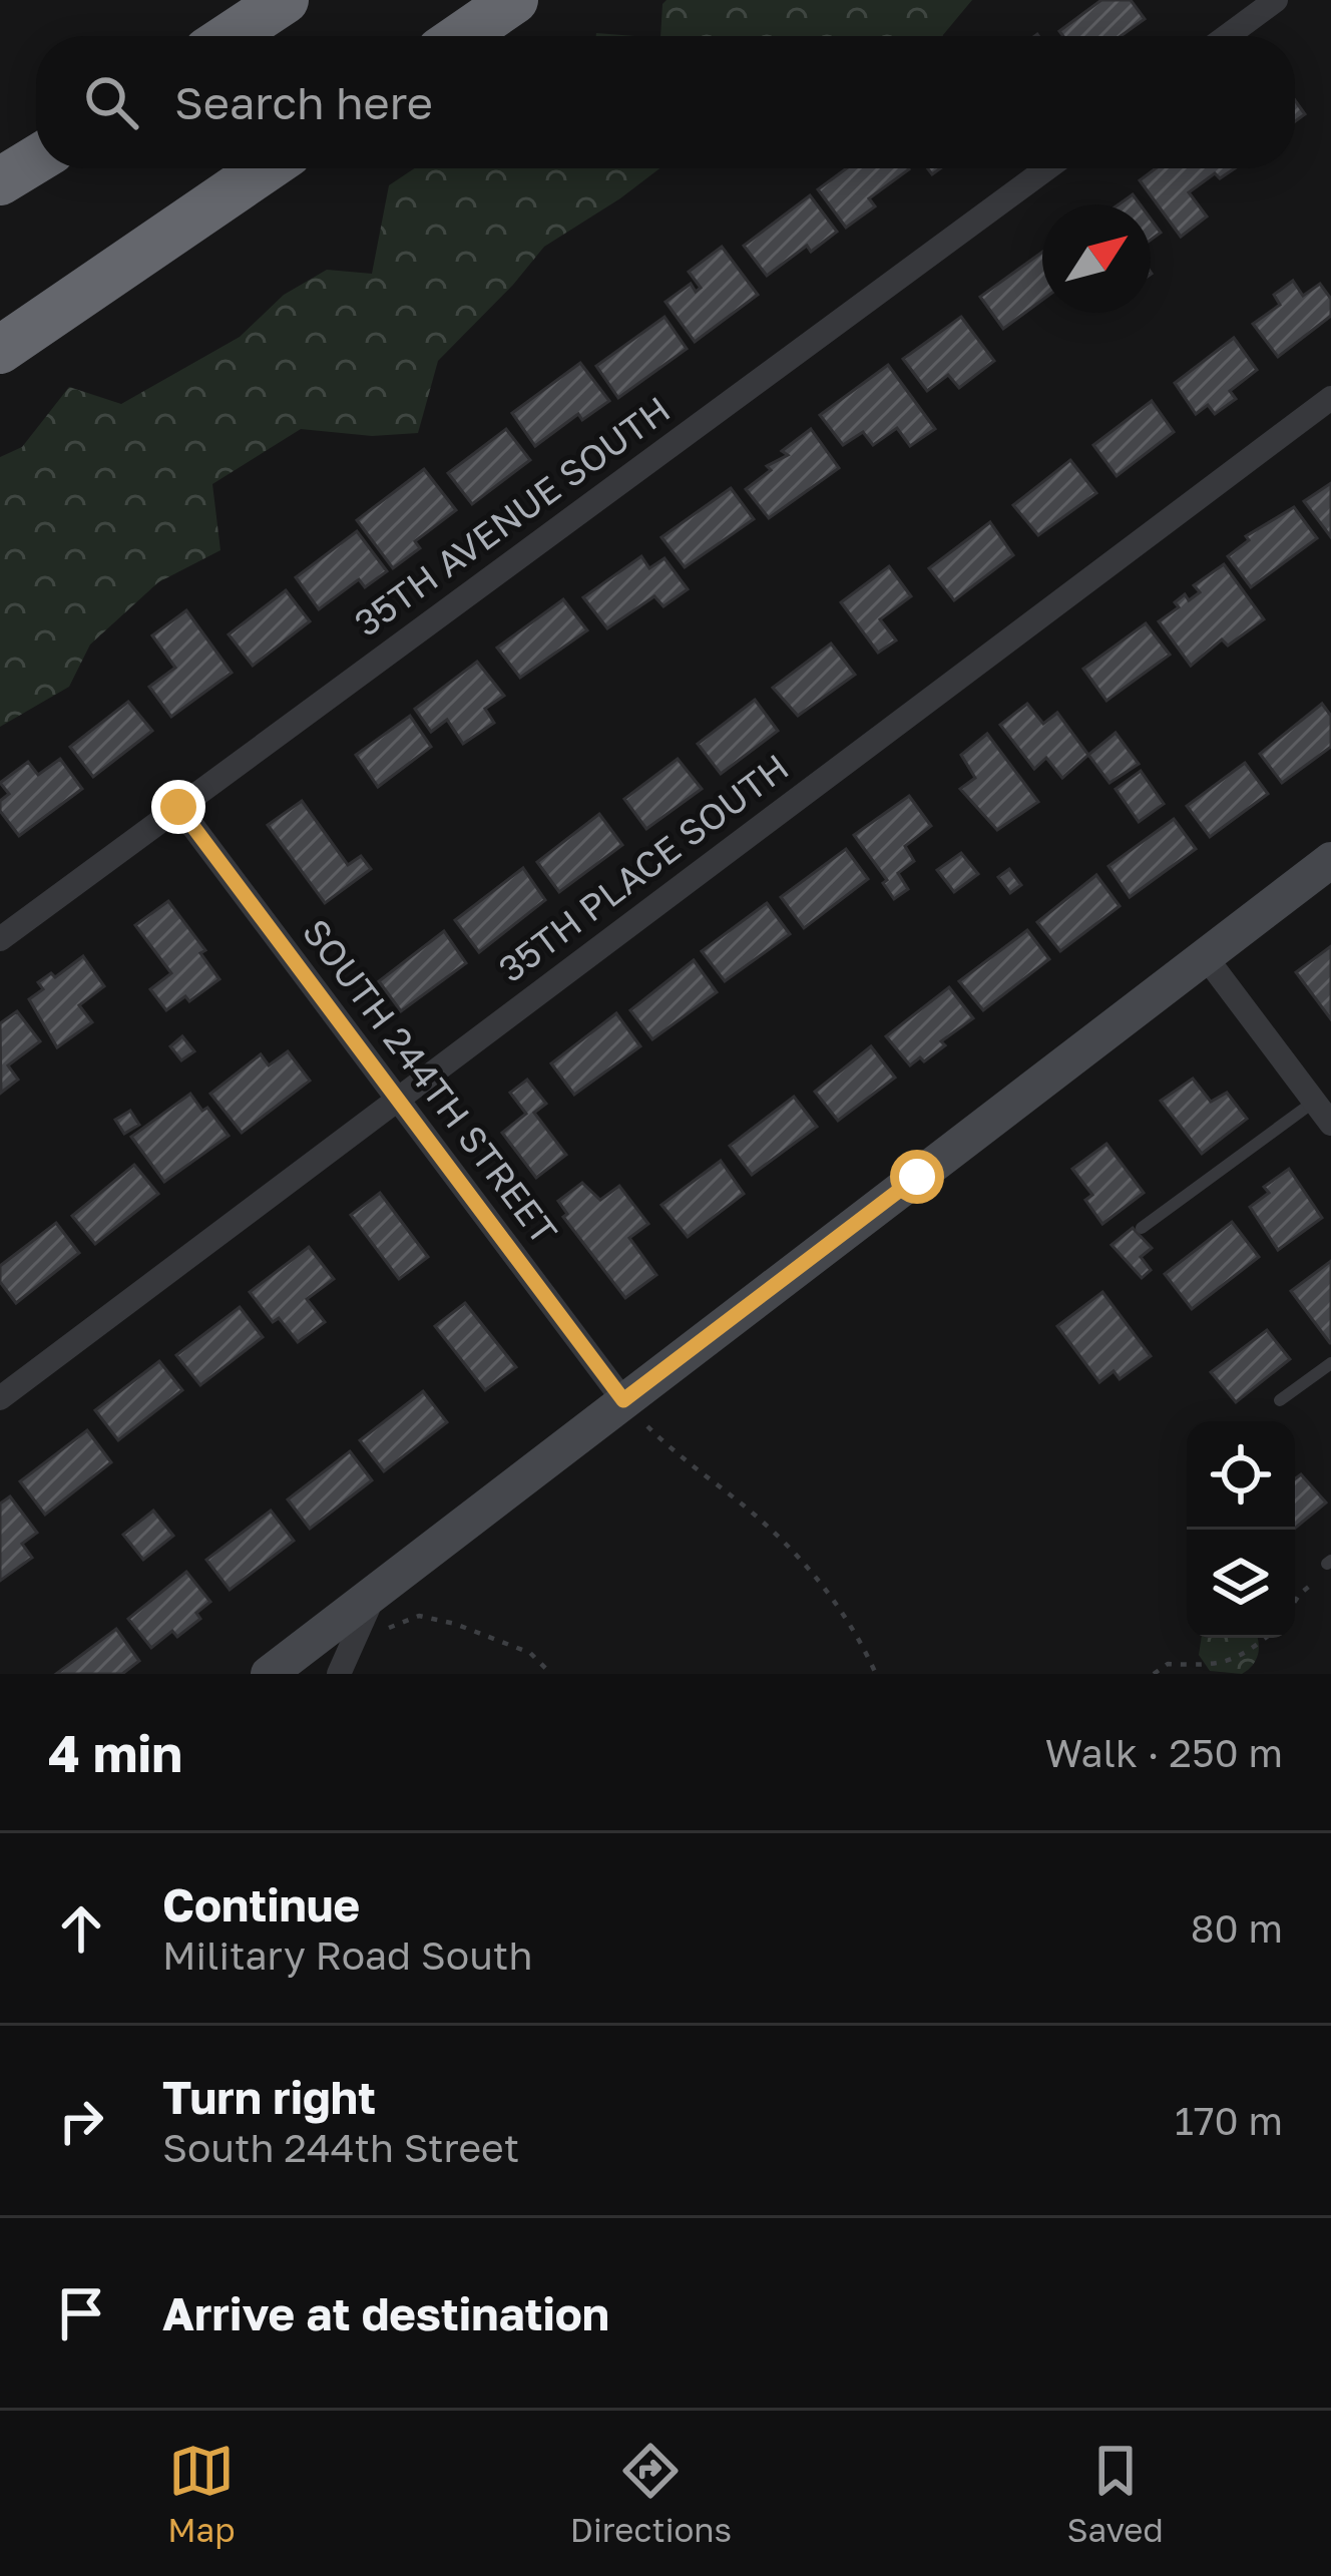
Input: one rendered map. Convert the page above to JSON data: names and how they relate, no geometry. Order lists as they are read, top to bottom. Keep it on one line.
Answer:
{"streets":{"street":["35TH AVENUE SOUTH","35TH PLACE SOUTH","SOUTH 244TH STREET"]},"crossings":[["35TH AVENUE SOUTH","SOUTH 244TH STREET"],["35TH PLACE SOUTH","SOUTH 244TH STREET"]],"north":"top right","page":{"search":"Search here","heading":["4 min","Walk · 250 m"],"list":[["Continue","Military Road South","80 m"],["Turn right","South 244th Street","170 m"],"Arrive at destination"],"nav":["Map","Directions","Saved"]}}
